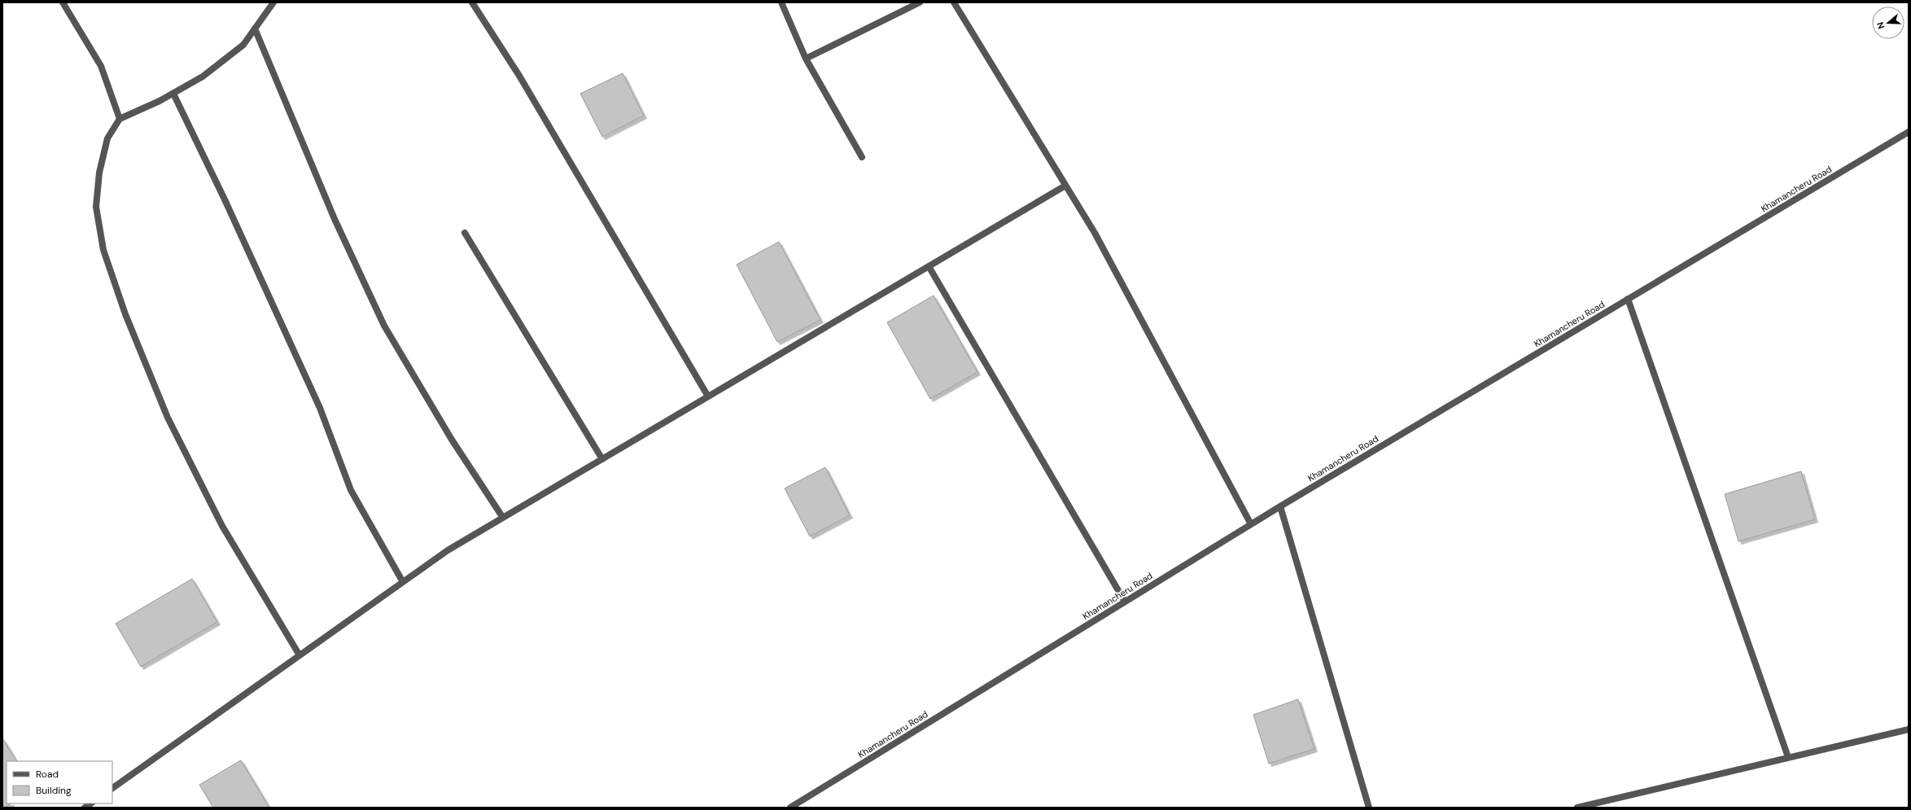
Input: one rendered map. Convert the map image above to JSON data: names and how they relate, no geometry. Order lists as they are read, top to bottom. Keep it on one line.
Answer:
{"streets":{"street":["Khamancheru Road"]},"legend":["Road","Building"],"north":"left"}
